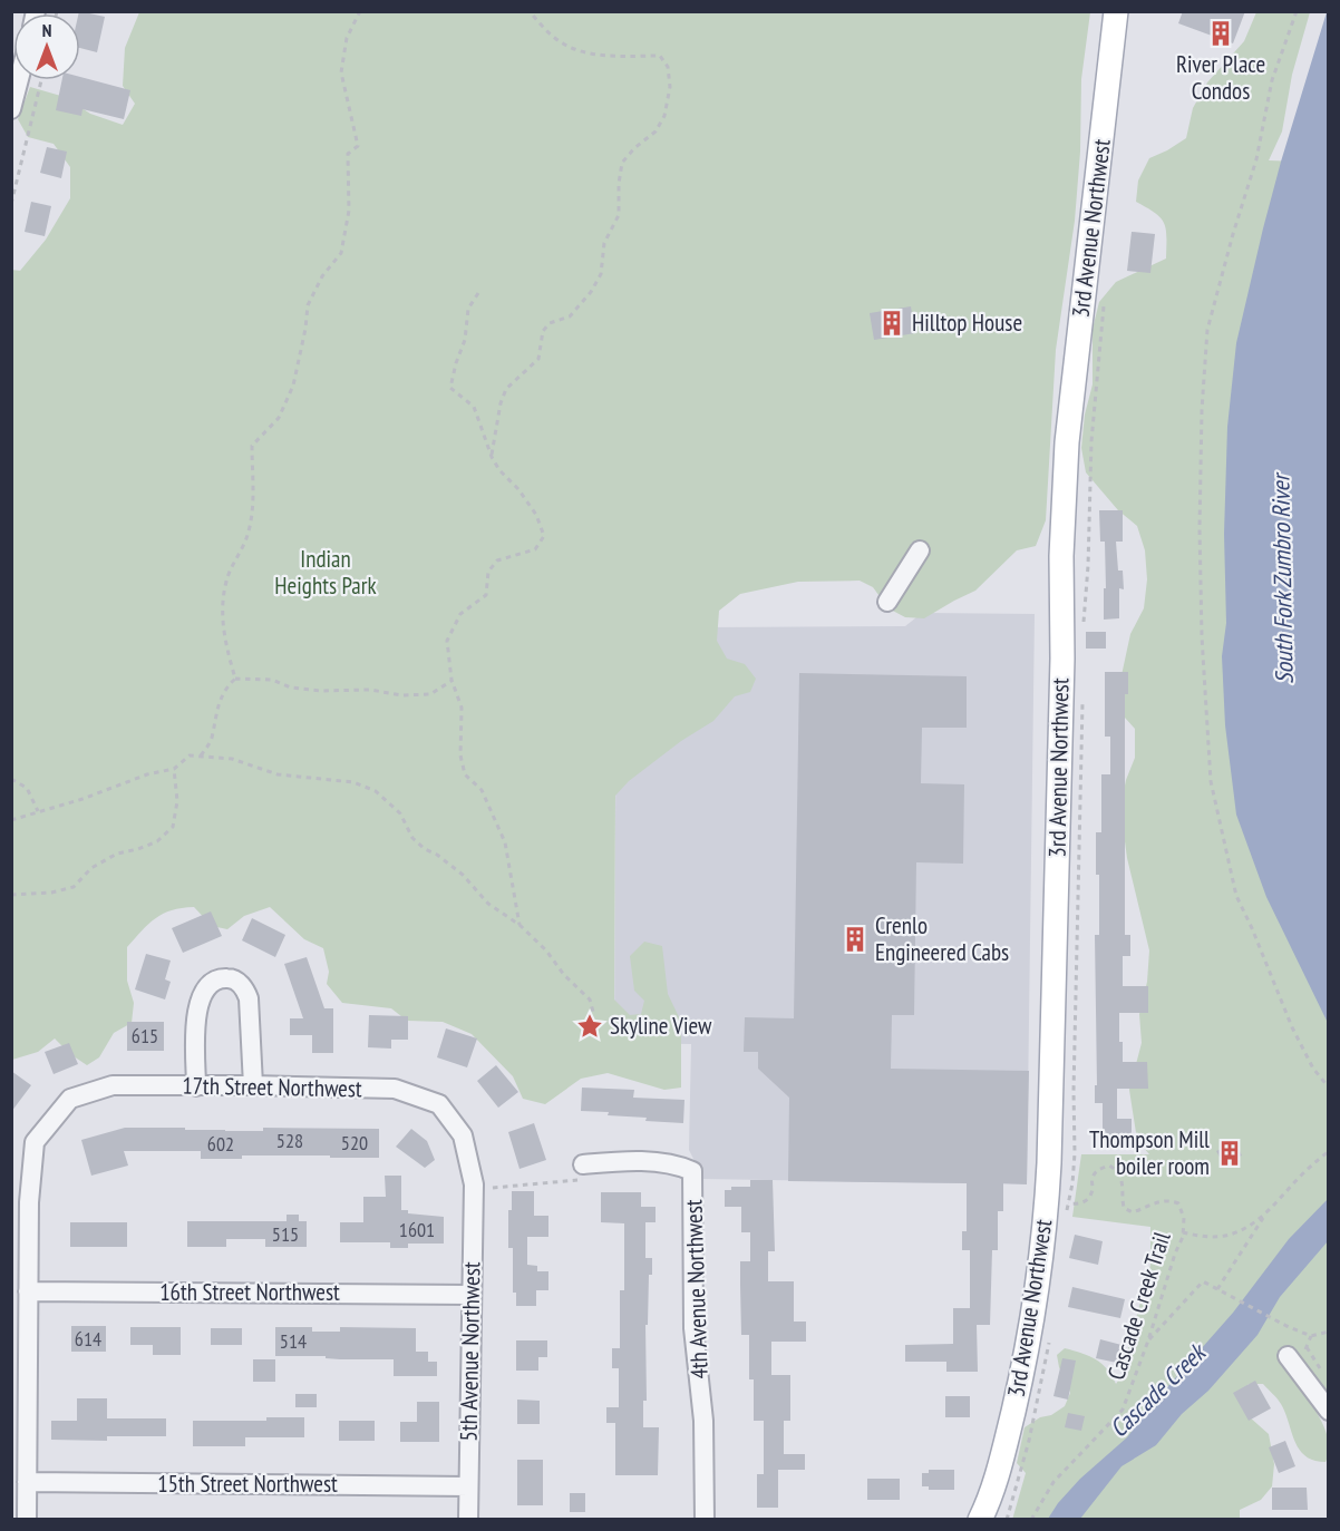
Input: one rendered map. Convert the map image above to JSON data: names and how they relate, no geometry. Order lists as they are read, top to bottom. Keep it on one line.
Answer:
{"streets":{"main road":["3rd Avenue Northwest"],"street":["17th Street Northwest","4th Avenue Northwest","16th Street Northwest","5th Avenue Northwest","15th Street Northwest"],"path":["Cascade Creek Trail"]},"crossings":[["17th Street Northwest","16th Street Northwest"],["17th Street Northwest","5th Avenue Northwest"],["16th Street Northwest","5th Avenue Northwest"],["5th Avenue Northwest","15th Street Northwest"]],"water":["South Fork Zumbro River","Cascade Creek"],"parks":["Indian Heights Park"],"places":{"building":["River Place Condos","Hilltop House","Crenlo Engineered Cabs","Thompson Mill boiler room"],"place":["Skyline View"]},"house_numbers":["615","528","520","602","1601","515","614","514"],"north":"top"}
